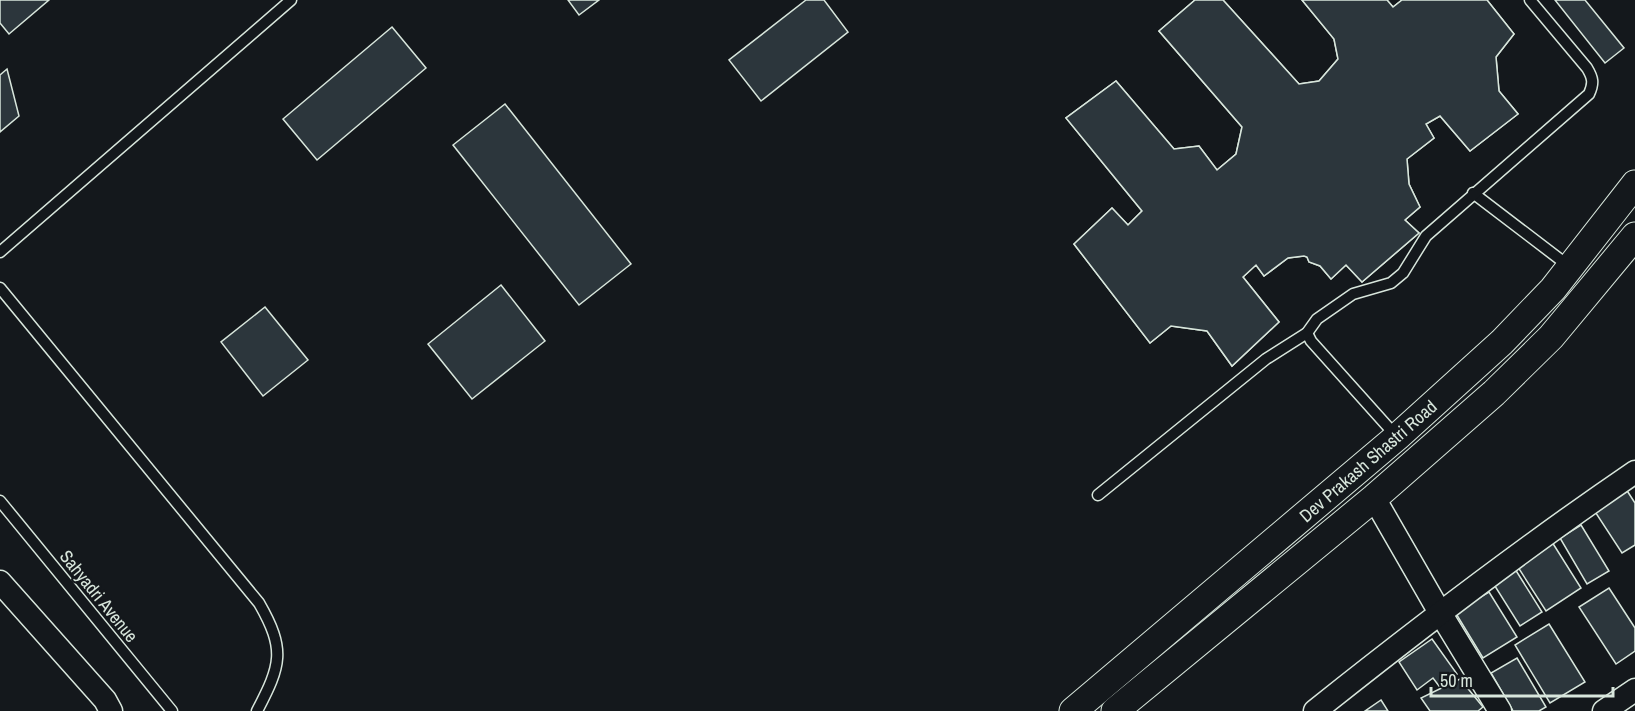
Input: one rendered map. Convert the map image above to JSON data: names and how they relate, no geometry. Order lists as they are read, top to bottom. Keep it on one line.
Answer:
{"streets":{"street":["Dev Prakash Shastri Road"],"lane":["Sahyadri Avenue"]},"scale_bar":"50 m"}
